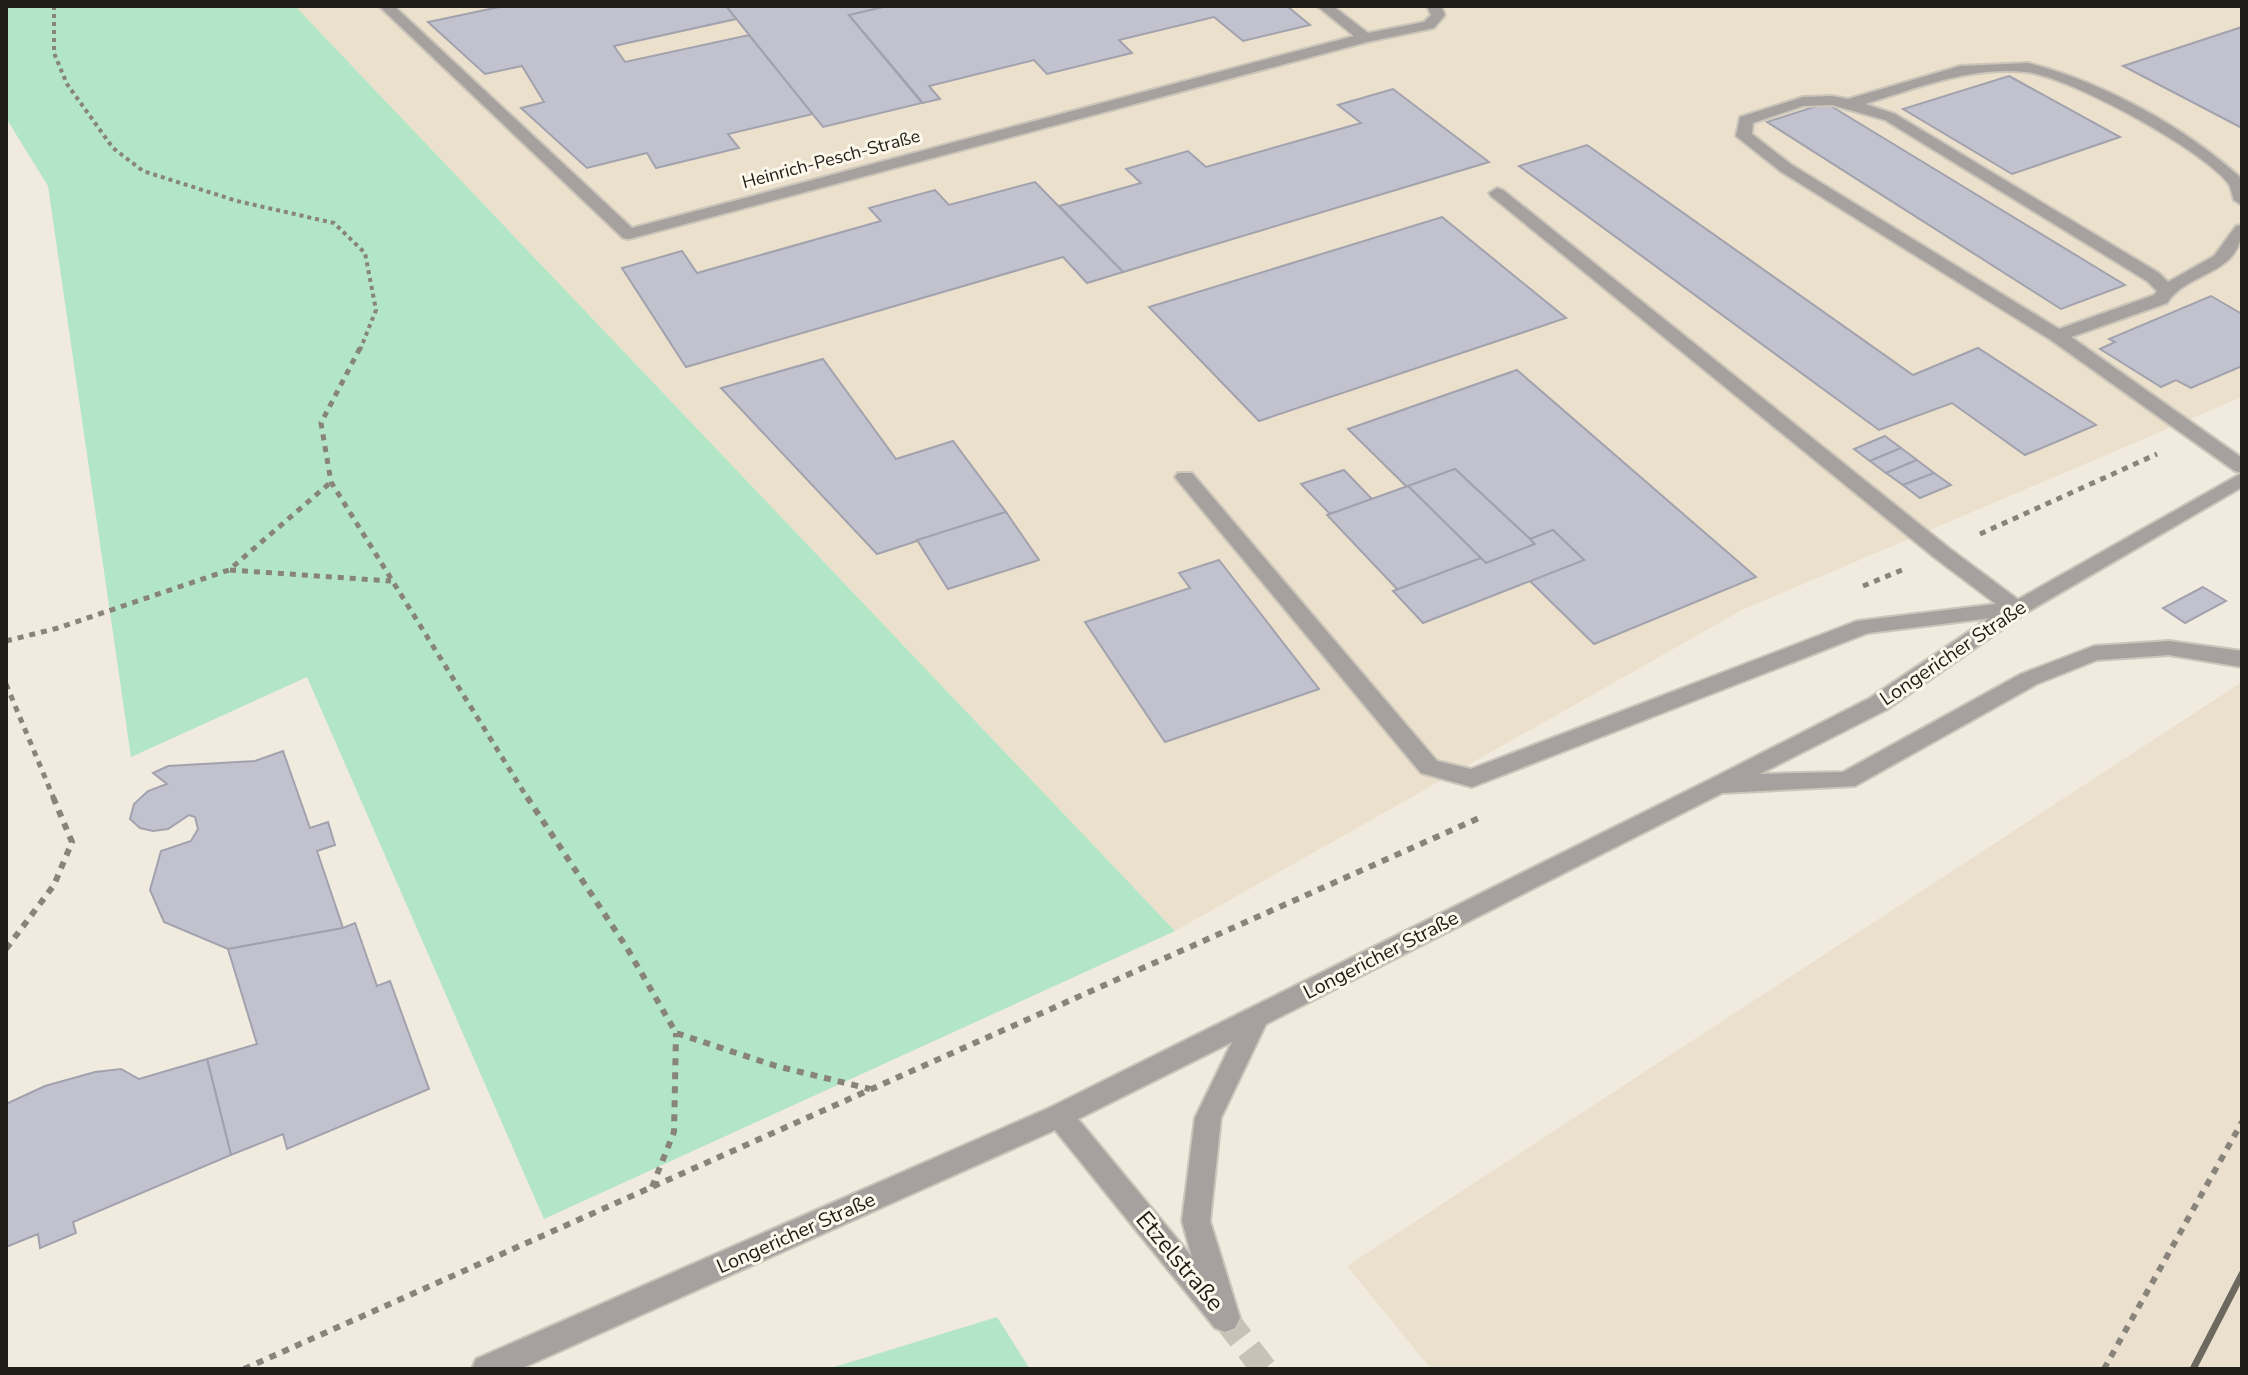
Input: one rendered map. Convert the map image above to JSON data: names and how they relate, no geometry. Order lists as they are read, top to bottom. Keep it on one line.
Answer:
{"streets":{"street":["Heinrich-Pesch-Straße","Longericher Straße","Etzelstraße"]},"crossings":[["Longericher Straße","Etzelstraße"]]}
